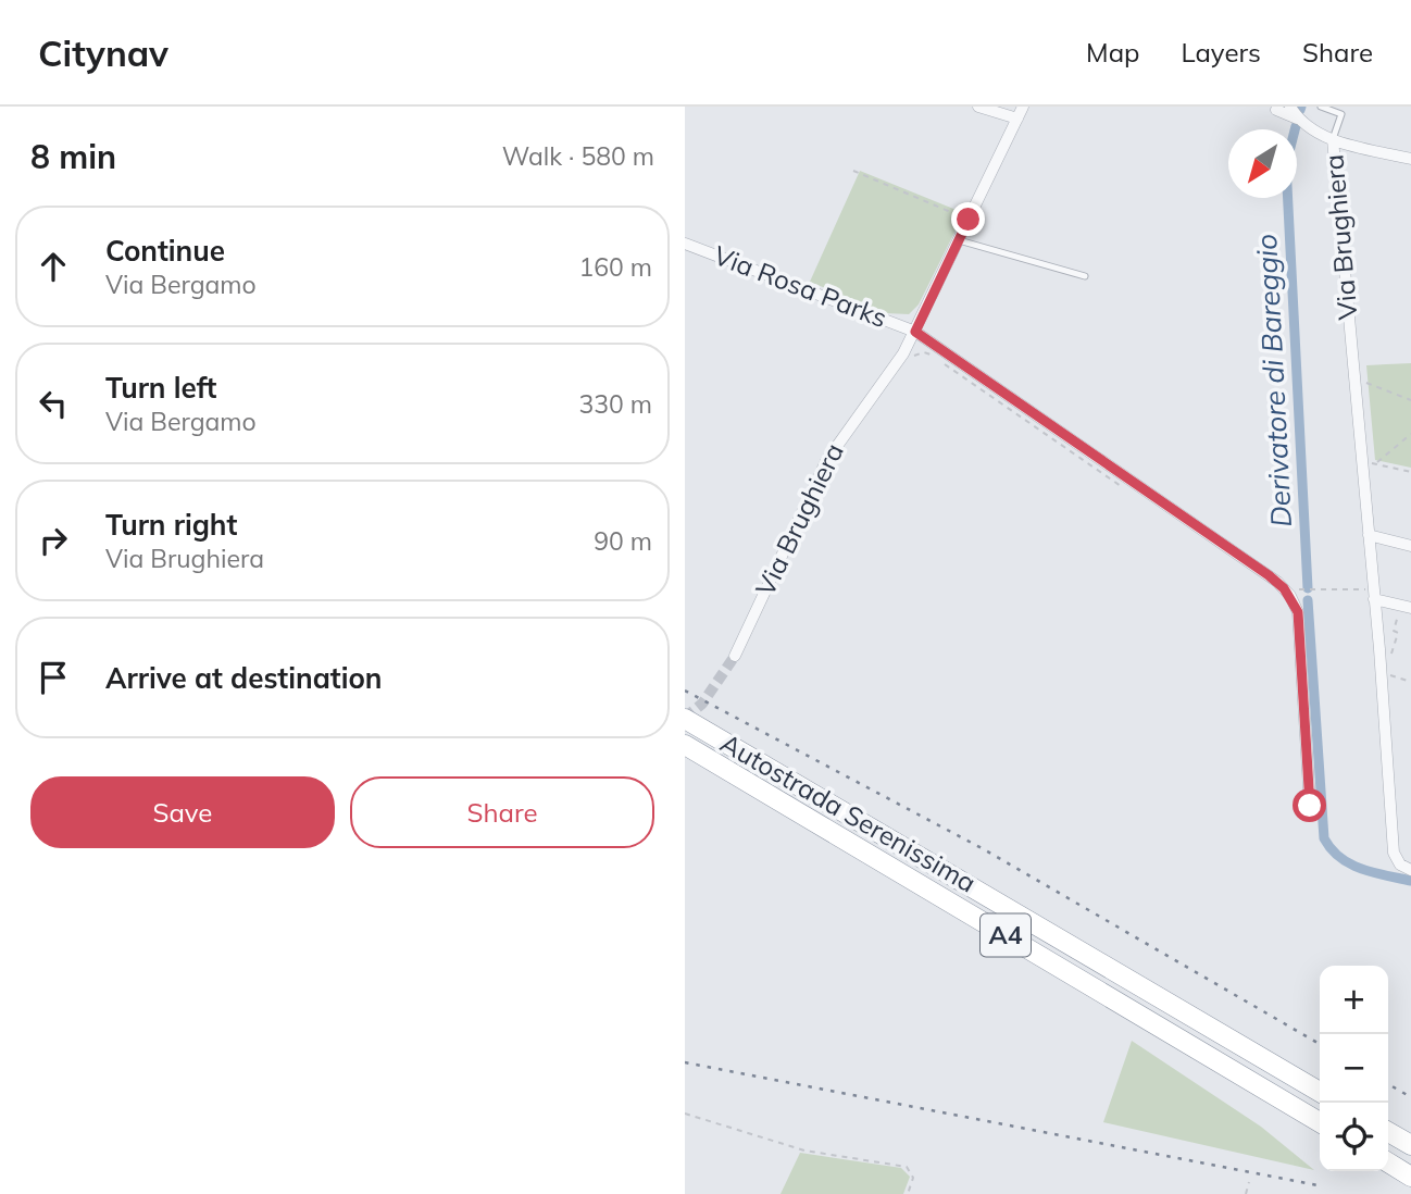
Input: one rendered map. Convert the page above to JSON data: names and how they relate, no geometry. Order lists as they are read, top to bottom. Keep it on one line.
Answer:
{"streets":{"highway":["Autostrada Serenissima","A4"],"street":["Via Brughiera","Via Rosa Parks"]},"crossings":[["Via Brughiera","Via Rosa Parks"]],"water":["Derivatore di Bareggio"],"north":"bottom left","page":{"header":"Citynav","nav":["Map","Layers","Share"],"heading":["8 min","Walk · 580 m"],"list":[["Continue","Via Bergamo","160 m"],["Turn left","Via Bergamo","330 m"],["Turn right","Via Brughiera","90 m"],"Arrive at destination"],"buttons":["Save","Share"],"map_buttons":["+","−"]}}
